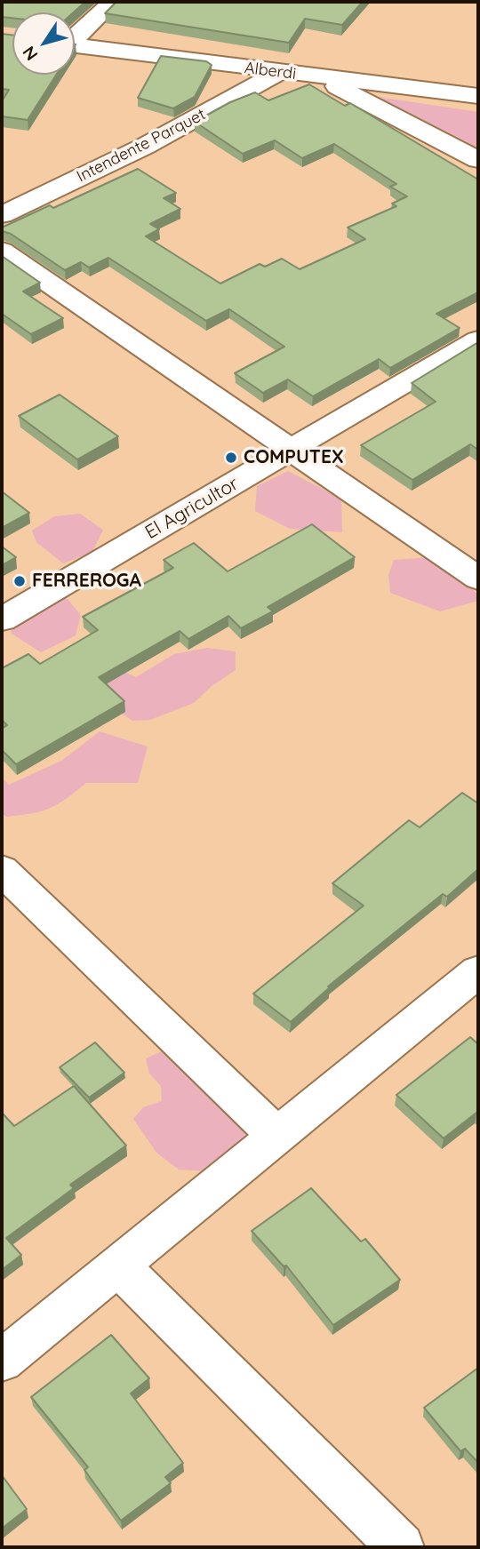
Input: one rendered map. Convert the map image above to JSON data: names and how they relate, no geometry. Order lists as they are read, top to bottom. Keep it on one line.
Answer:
{"streets":{"street":["Alberdi","Intendente Parquet","El Agricultor"]},"crossings":[["Alberdi","Intendente Parquet"]],"places":["COMPUTEX","FERREROGA"],"north":"bottom left"}
